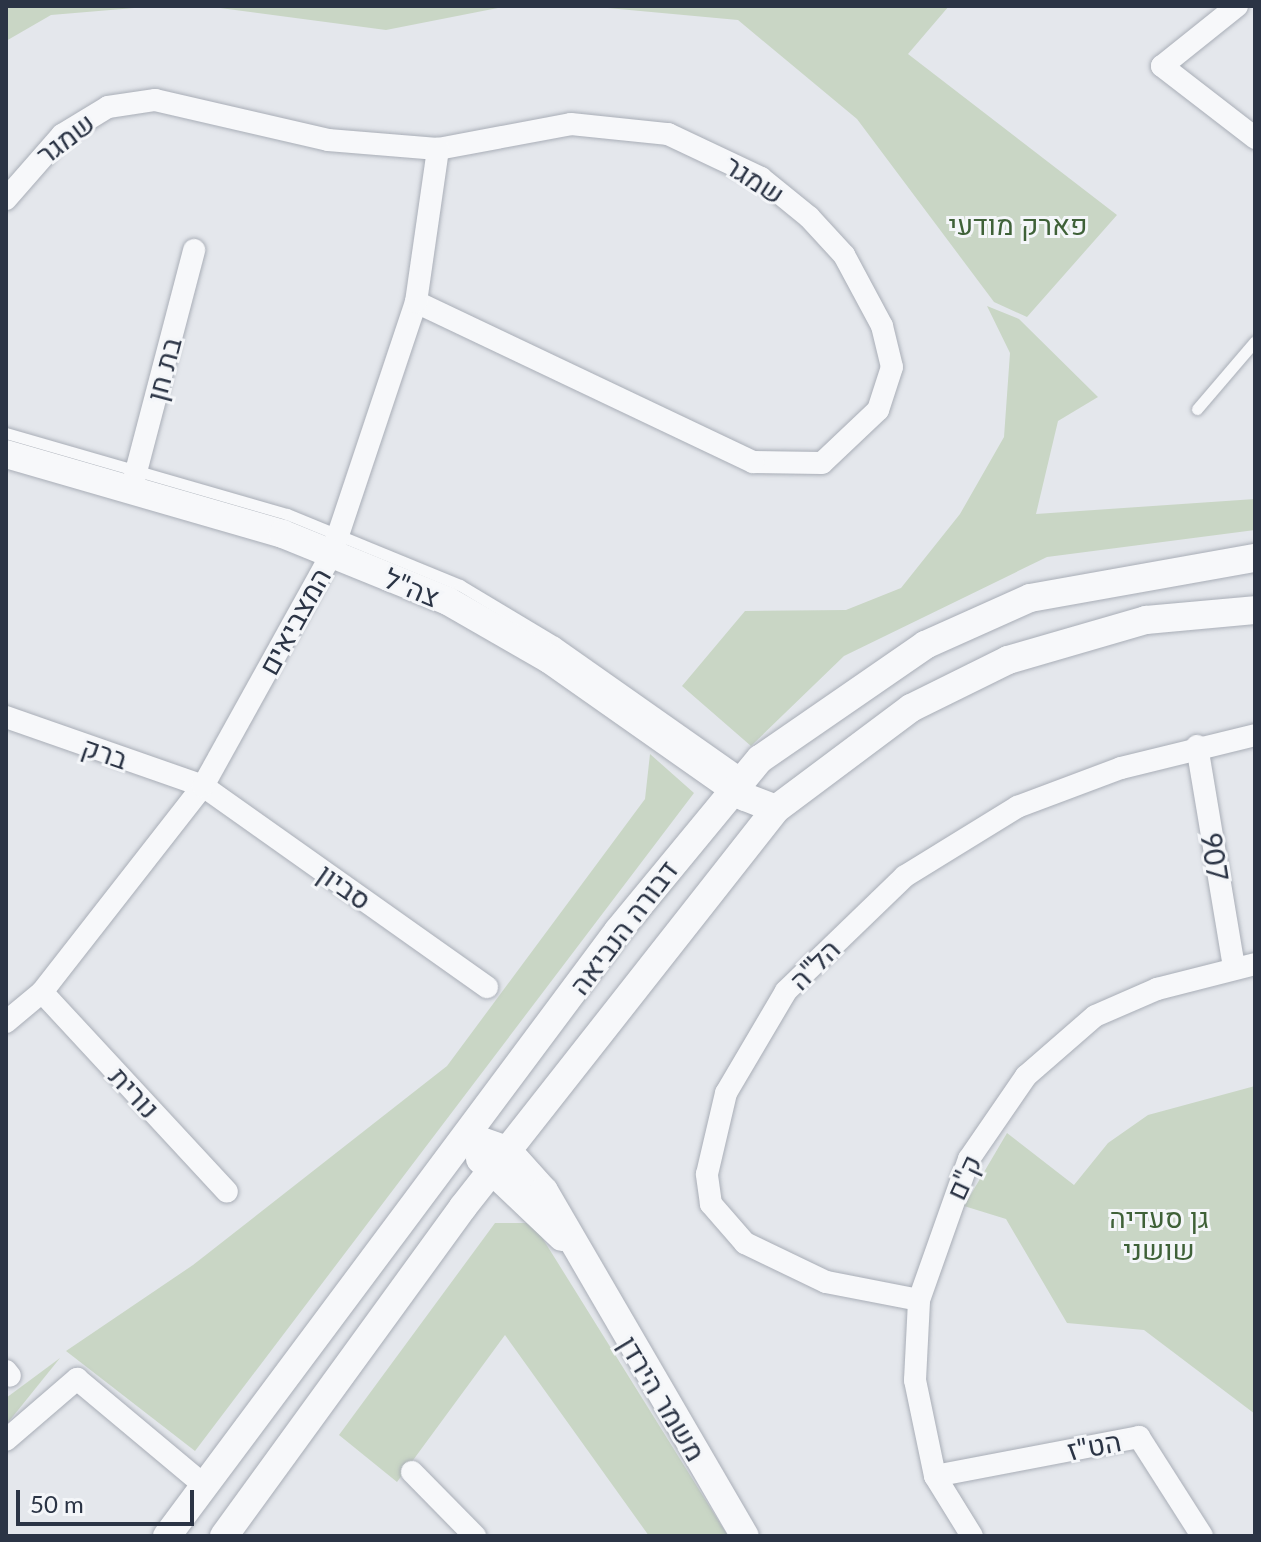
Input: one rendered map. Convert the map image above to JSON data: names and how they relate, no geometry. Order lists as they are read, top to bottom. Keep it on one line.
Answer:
{"streets":{"street":["שמגר","בת חן","צה\"ל","המצביאים","ברק","907","סביון","דבורה הנביאה","הל\"ה","נורית","ק\"ם","משמר הירדן","הט\"ז"]},"crossings":[["שמגר","המצביאים"],["בת חן","צה\"ל"],["צה\"ל","המצביאים"],["צה\"ל","דבורה הנביאה"],["המצביאים","ברק"],["המצביאים","סביון"],["המצביאים","נורית"],["ברק","סביון"],["907","הל\"ה"],["907","ק\"ם"],["דבורה הנביאה","משמר הירדן"],["הל\"ה","ק\"ם"],["ק\"ם","הט\"ז"]],"parks":["פארק מודעי","גן סעדיה שושני"],"scale_bar":"50 m"}
